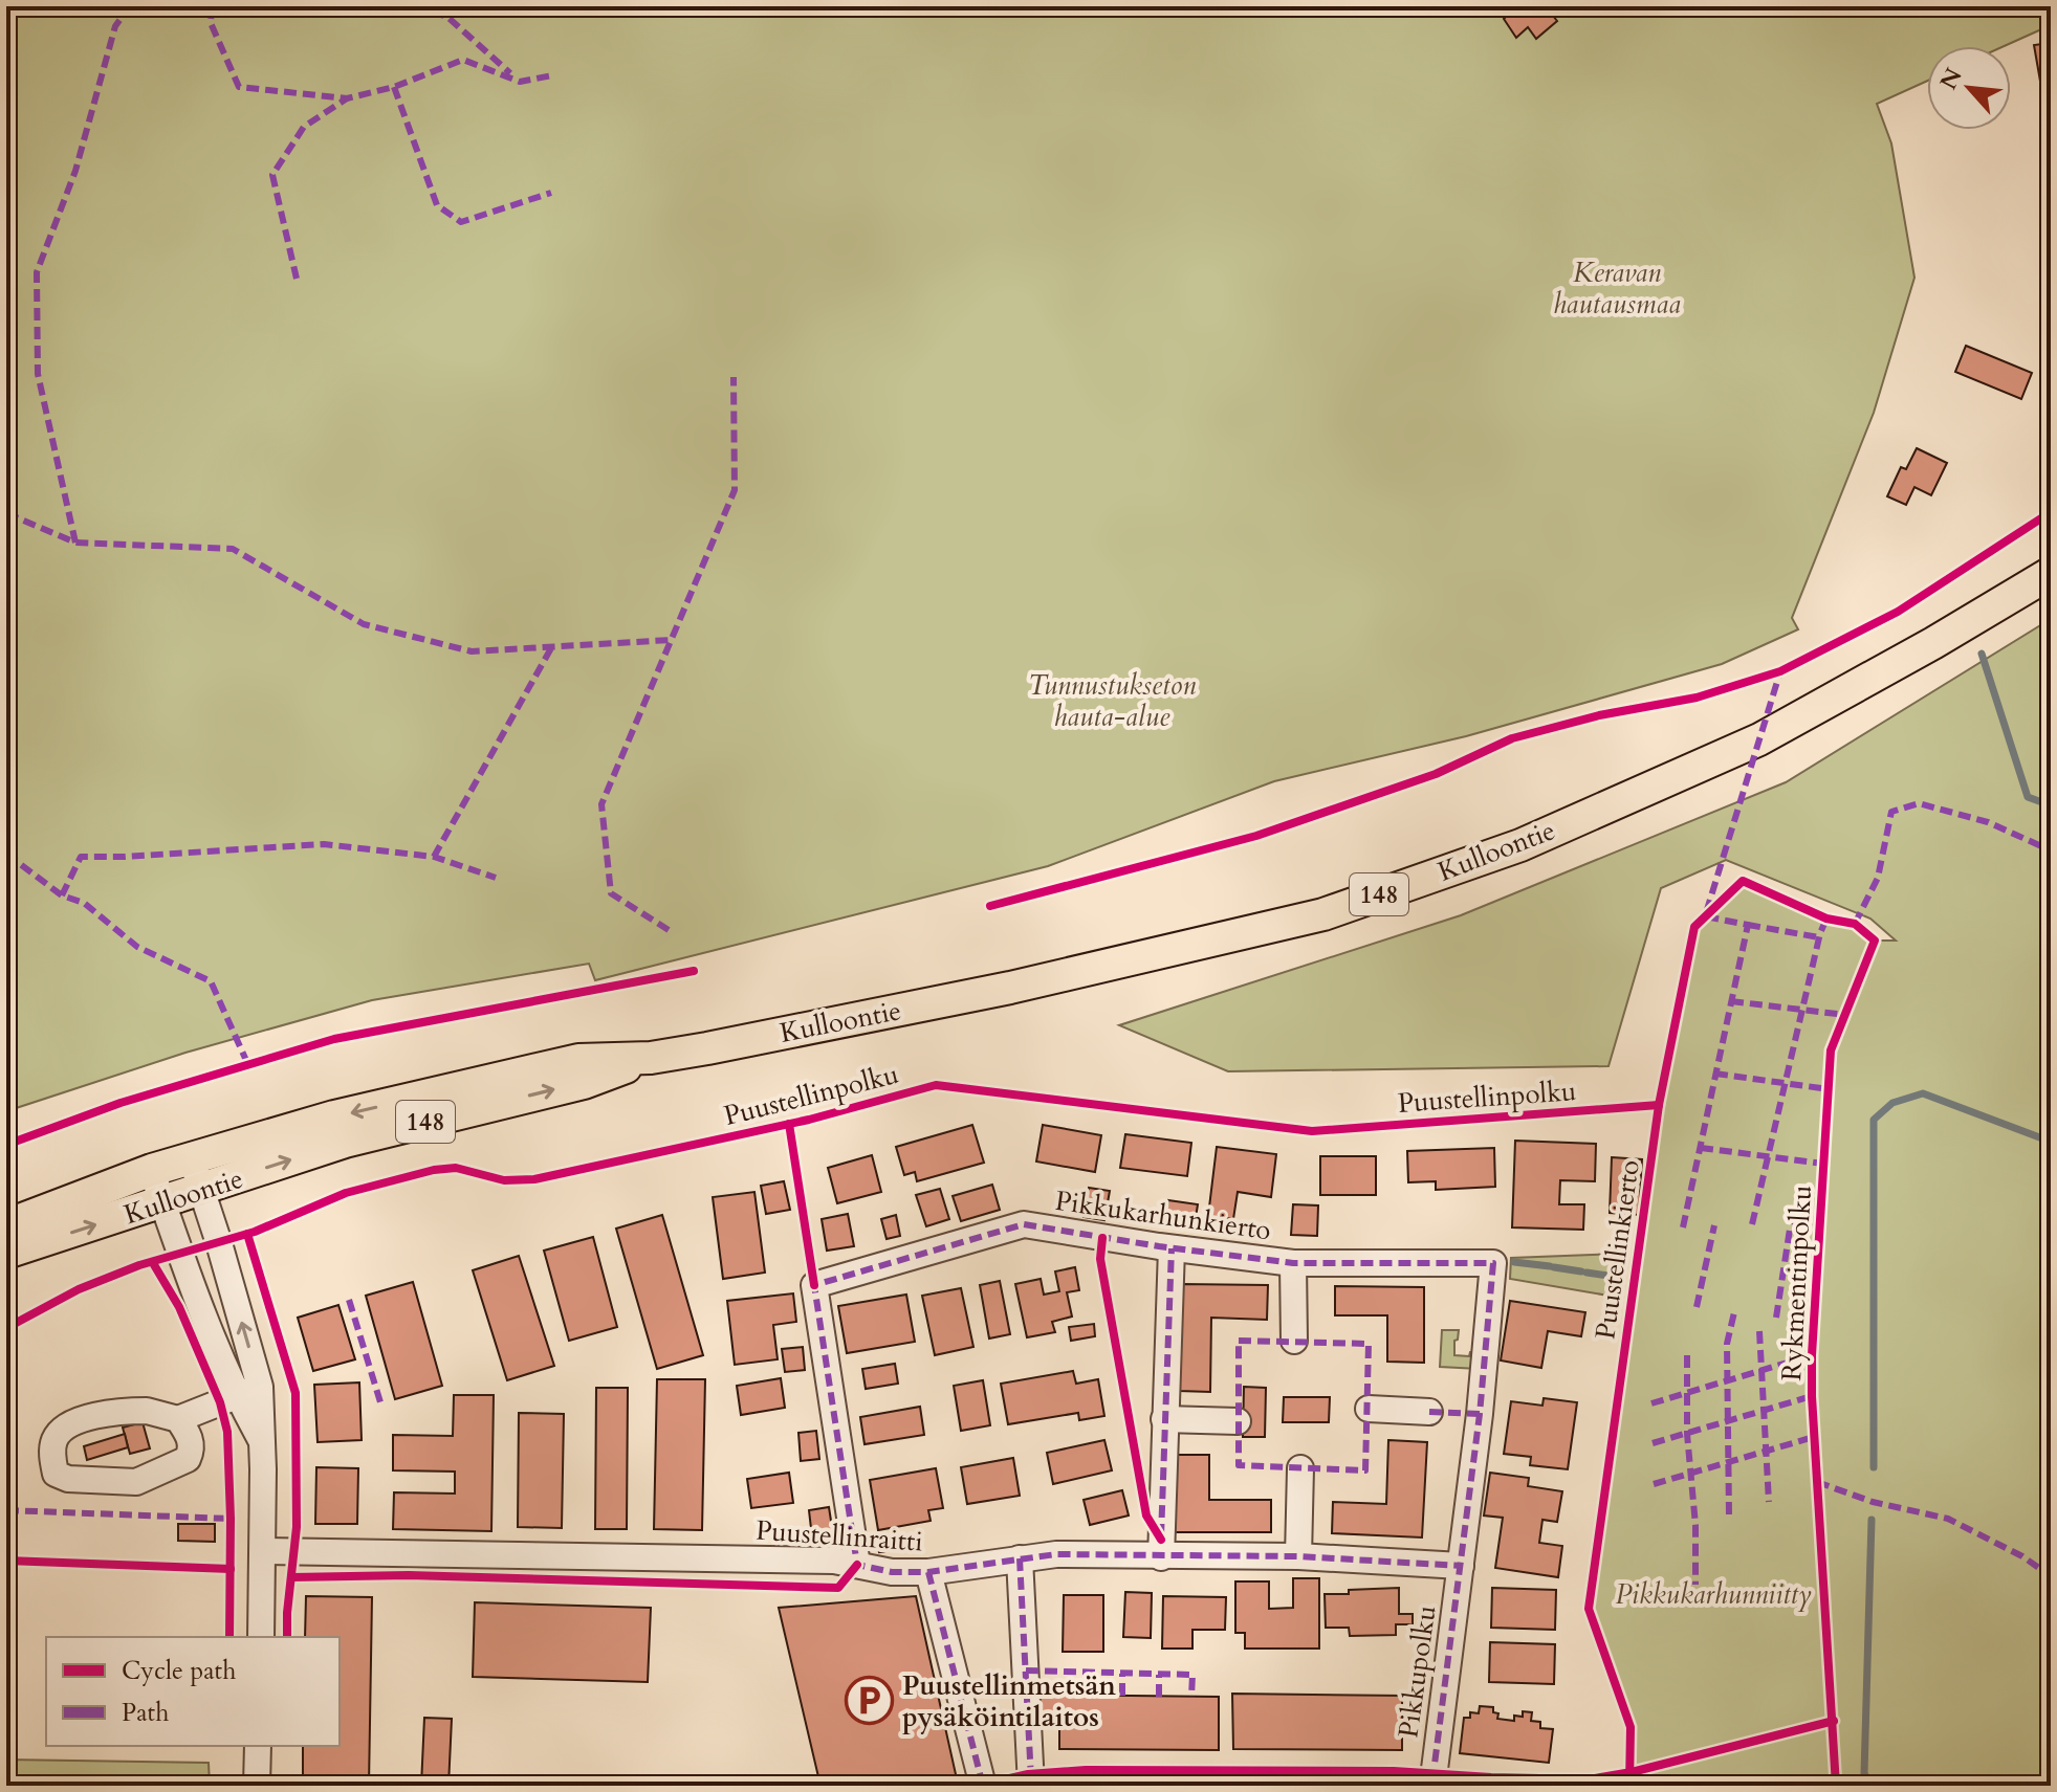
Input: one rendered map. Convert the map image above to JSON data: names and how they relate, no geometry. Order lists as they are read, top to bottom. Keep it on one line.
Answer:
{"streets":{"main road":["Kulloontie","148"],"street":["Pikkukarhunkierto","Puustellinraitti","Pikkupolku"],"cycle path":["Puustellinpolku","Puustellinkierto"]},"crossings":[["Pikkukarhunkierto","Puustellinraitti"],["Pikkukarhunkierto","Pikkupolku"],["Puustellinraitti","Pikkupolku"]],"parks":["Keravan hautausmaa","Tunnustukseton hauta-alue","Pikkukarhunniitty"],"places":{"parking":["Puustellinmetsän pysäköintilaitos"]},"legend":["Cycle path","Path"],"north":"top left"}
